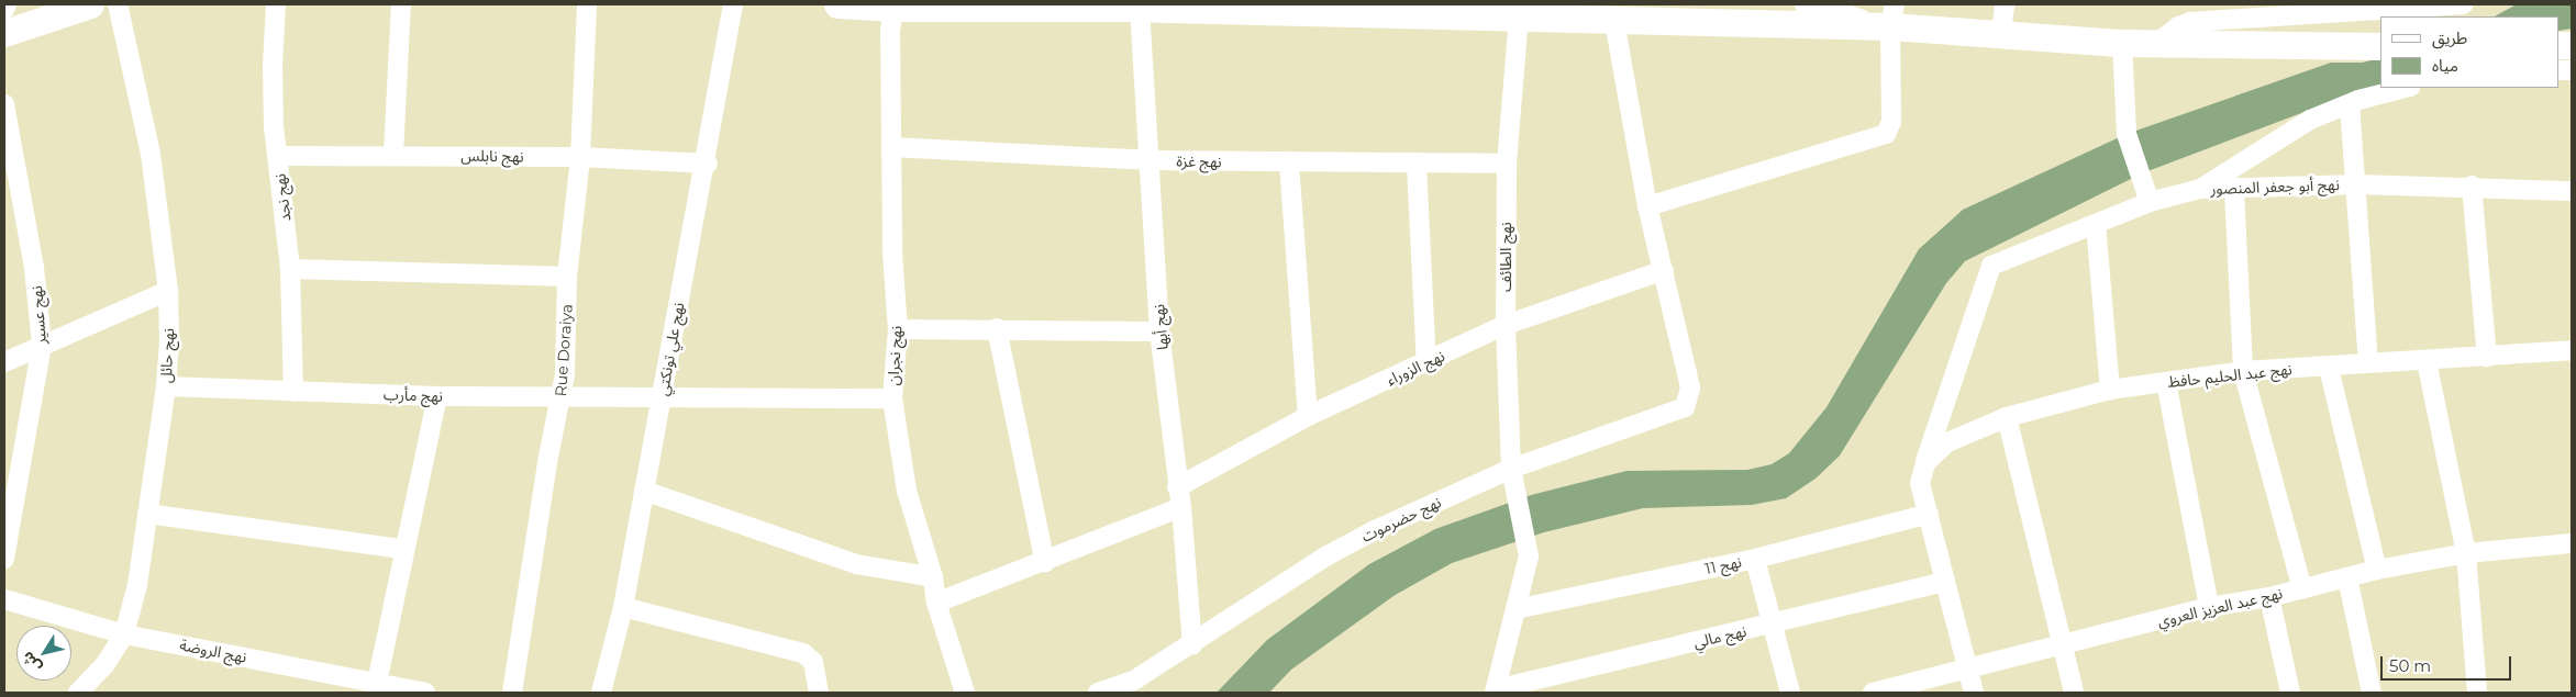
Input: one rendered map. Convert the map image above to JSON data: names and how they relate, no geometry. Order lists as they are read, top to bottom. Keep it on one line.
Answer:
{"streets":{"street":["نهج نابلس","نهج غزة","نهج أبو جعفر المنصور","نهج نجد","نهج الطائف","نهج عسير","نهج أبها","نهج علي تونكتي","Rue Doraiya","نهج حائل","نهج نجران","نهج الزوراء","نهج عبد الحليم حافظ","نهج مأرب","نهج حضرموت","نهج 11","نهج عبد العزيز العروي","نهج مالي","نهج الروضة"]},"crossings":[["نهج نابلس","نهج نجد"],["نهج نابلس","نهج علي تونكتي"],["نهج نابلس","Rue Doraiya"],["نهج غزة","نهج الطائف"],["نهج غزة","نهج أبها"],["نهج غزة","نهج نجران"],["نهج أبو جعفر المنصور","نهج عبد الحليم حافظ"],["نهج نجد","نهج مأرب"],["نهج الطائف","نهج الزوراء"],["نهج الطائف","نهج حضرموت"],["نهج الطائف","نهج 11"],["نهج أبها","نهج الزوراء"],["نهج أبها","نهج حضرموت"],["نهج علي تونكتي","نهج مأرب"],["Rue Doraiya","نهج مأرب"],["نهج حائل","نهج مأرب"],["نهج حائل","نهج الروضة"],["نهج نجران","نهج مأرب"],["نهج الزوراء","نهج حضرموت"]],"legend":["طريق","مياه"],"scale_bar":"50 m","north":"bottom left"}
